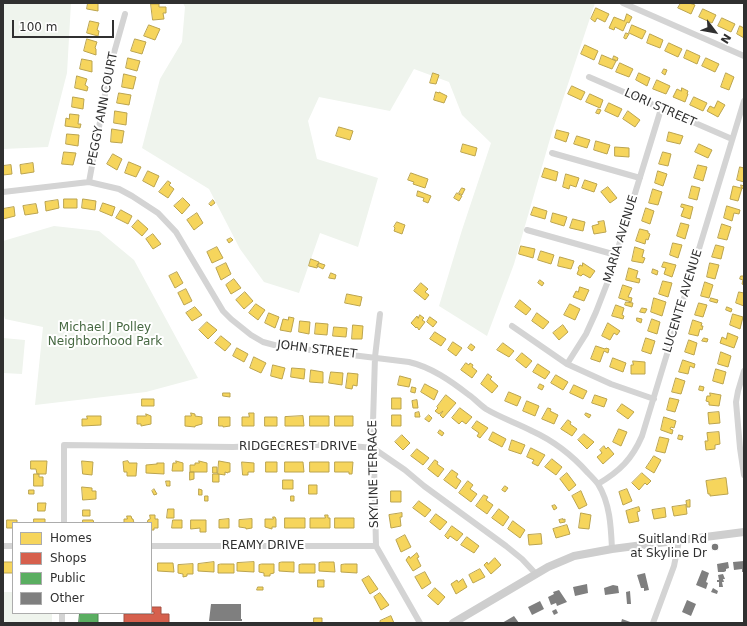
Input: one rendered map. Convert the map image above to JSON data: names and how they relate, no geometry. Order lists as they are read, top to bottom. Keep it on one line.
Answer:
{"streets":{"street":["LORI STREET","PEGGY ANN COURT","MARIA AVENUE","LUCENTE AVENUE","JOHN STREET","RIDGECREST DRIVE","SKYLINE TERRACE","REAMY DRIVE"]},"crossings":[["LORI STREET","MARIA AVENUE"],["LORI STREET","LUCENTE AVENUE"],["PEGGY ANN COURT","JOHN STREET"],["LUCENTE AVENUE","JOHN STREET"],["JOHN STREET","SKYLINE TERRACE"],["RIDGECREST DRIVE","SKYLINE TERRACE"],["SKYLINE TERRACE","REAMY DRIVE"]],"parks":["Michael J Polley Neighborhood Park"],"places":["Suitland Rd at Skyline Dr"],"legend":["Homes","Shops","Public","Other"],"scale_bar":"100 m","north":"bottom right"}
